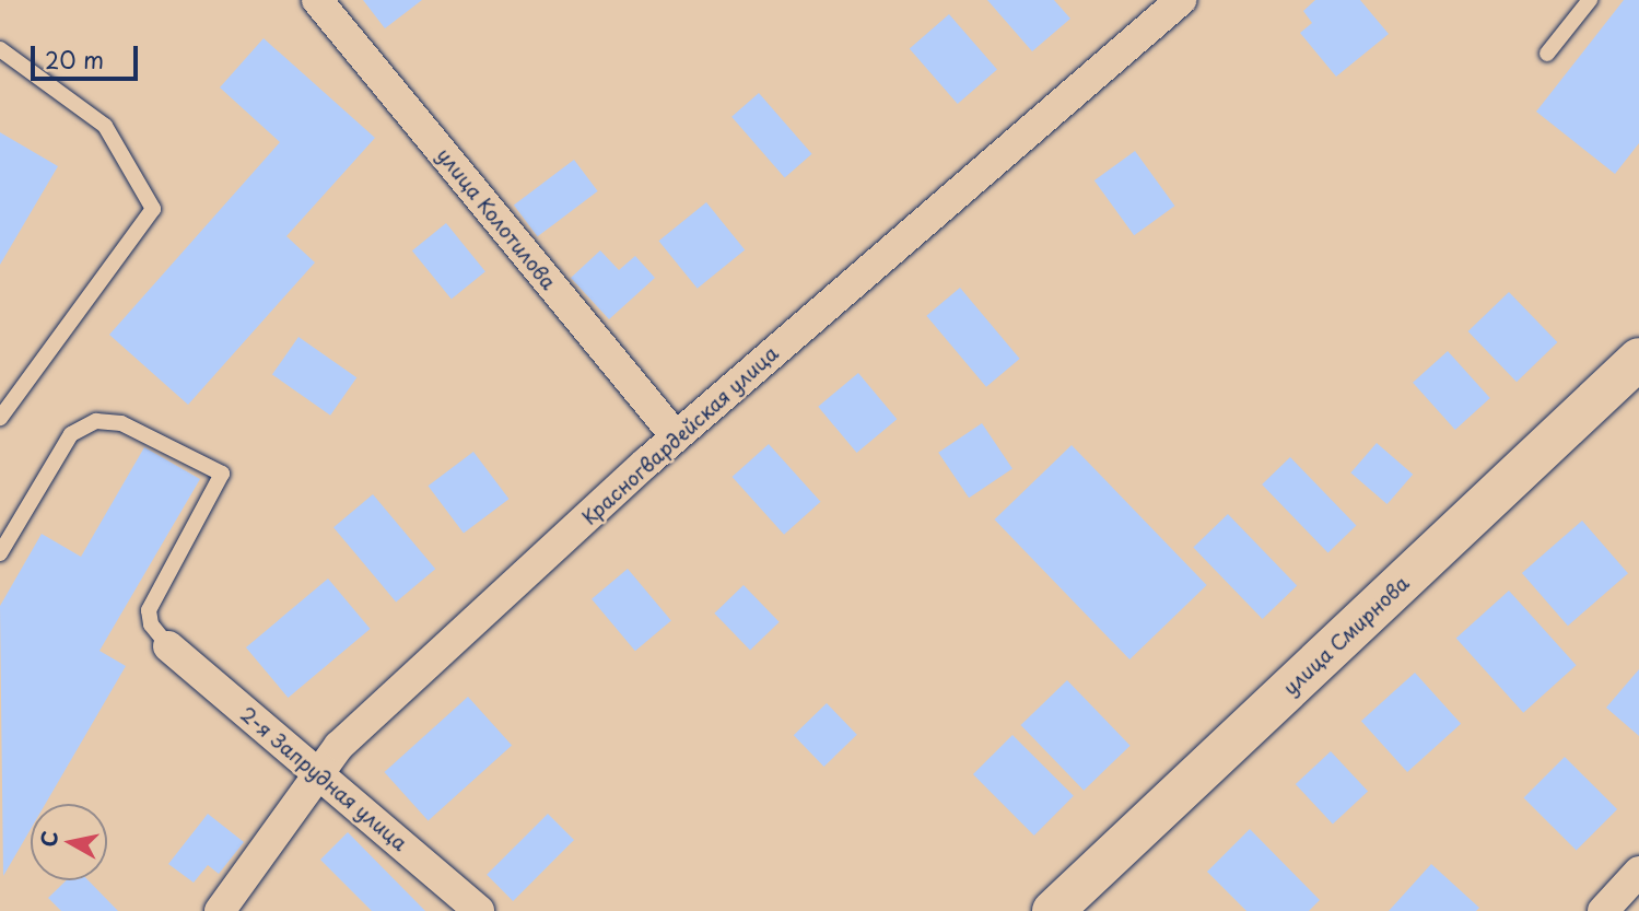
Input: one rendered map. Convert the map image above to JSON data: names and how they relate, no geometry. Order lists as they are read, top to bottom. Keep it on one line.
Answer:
{"streets":{"main road":["улица Смирнова"],"street":["улица Колотилова","Красногвардейская улица","2-я Запрудная улица"]},"crossings":[["улица Колотилова","Красногвардейская улица"],["Красногвардейская улица","2-я Запрудная улица"]],"scale_bar":"20 m","north":"left"}
